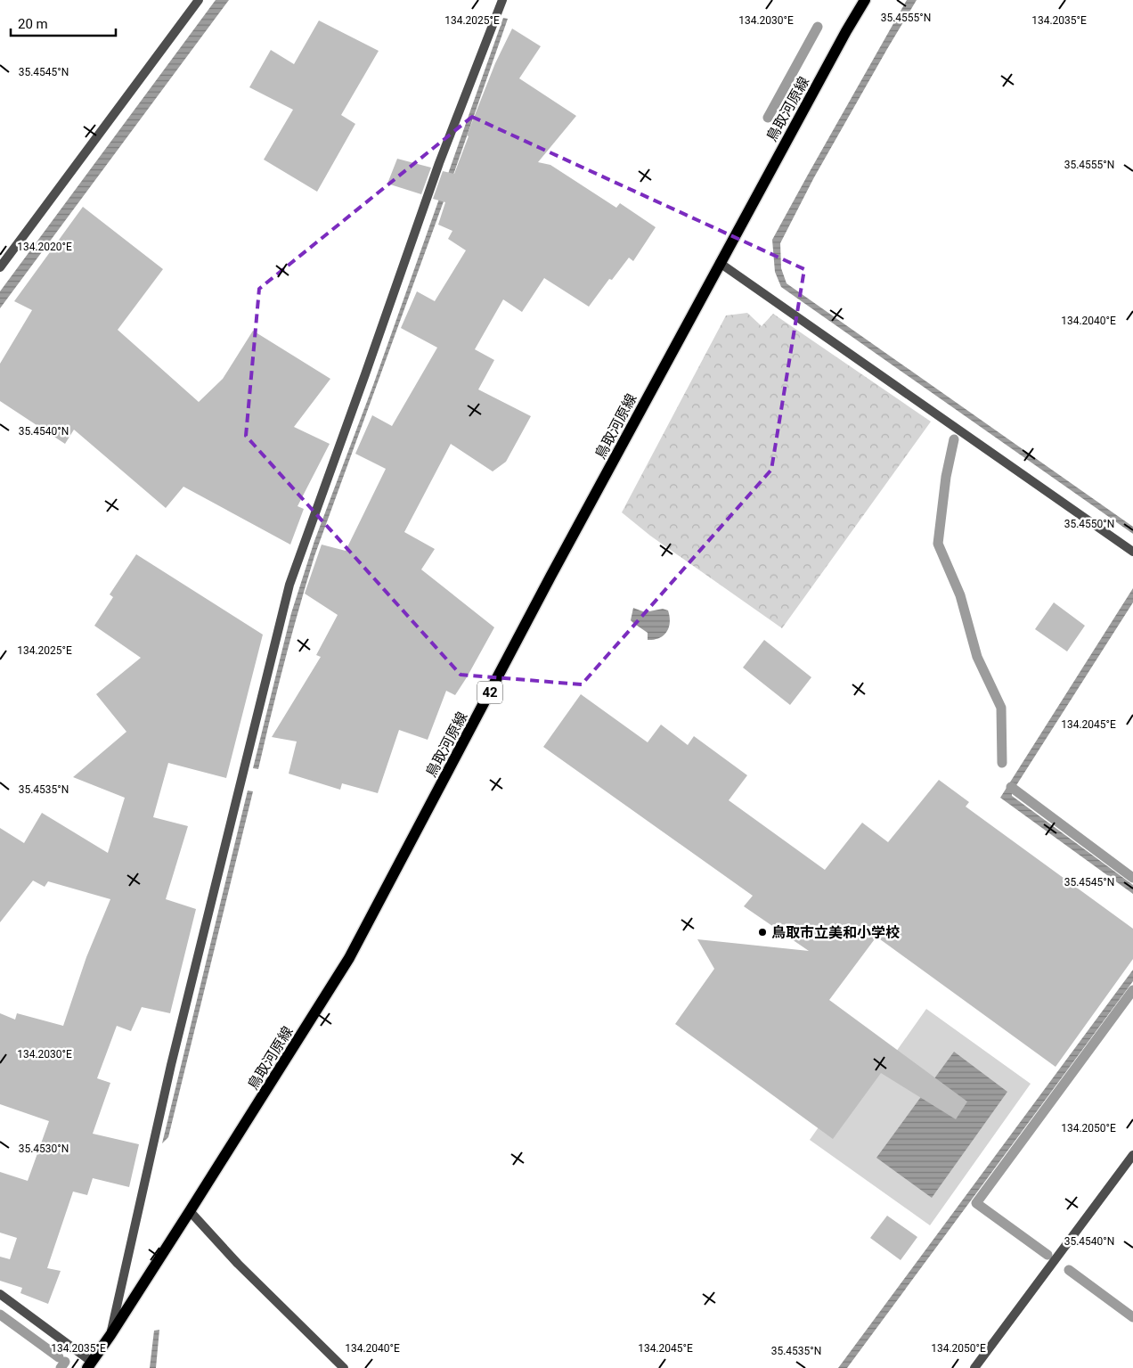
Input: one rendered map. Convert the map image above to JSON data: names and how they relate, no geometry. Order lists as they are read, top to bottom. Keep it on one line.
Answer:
{"streets":{"main road":["鳥取河原線","42"]},"places":["鳥取市立美和小学校"],"scale_bar":"20 m","coordinates":["35.4555°N","134.2025°E","134.2030°E","134.2035°E","35.4545°N","134.2020°E","134.2040°E","35.4540°N","35.4550°N","134.2045°E","35.4535°N","134.2050°E","35.4530°N"]}
